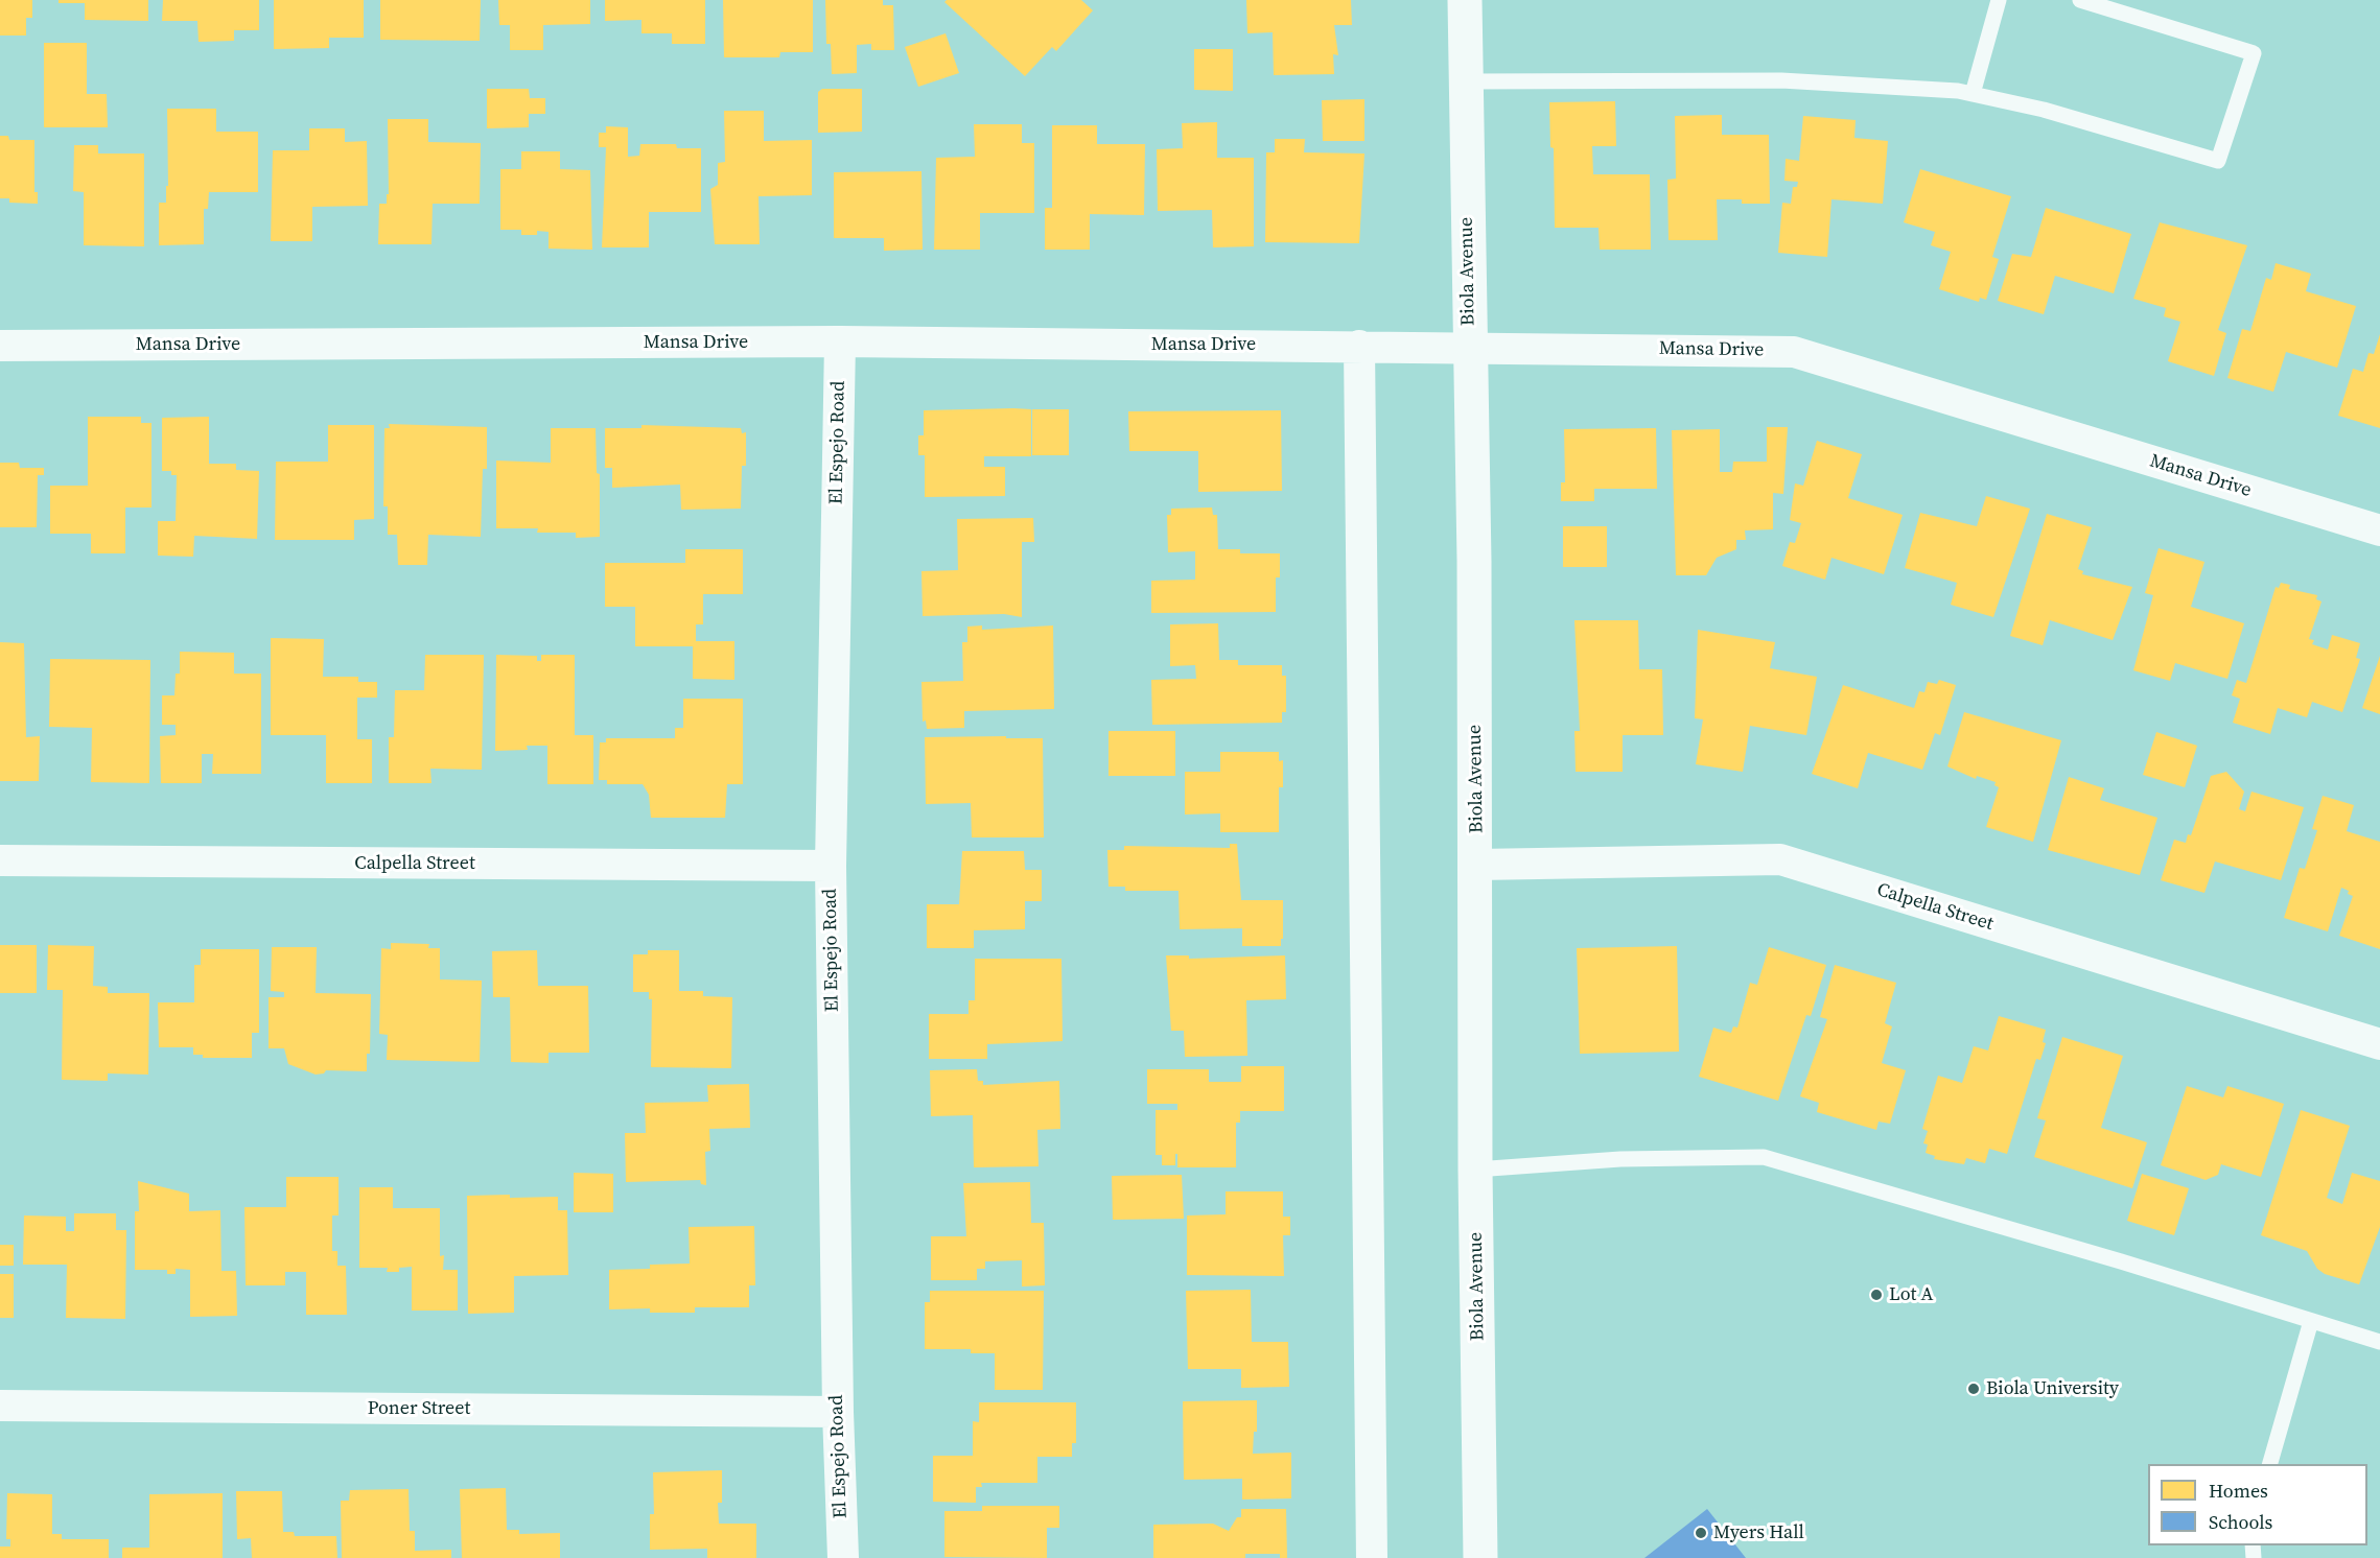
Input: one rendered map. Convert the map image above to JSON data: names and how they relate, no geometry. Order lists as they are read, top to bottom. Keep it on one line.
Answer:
{"streets":{"street":["Biola Avenue","Mansa Drive","El Espejo Road","Calpella Street","Poner Street"]},"crossings":[["Biola Avenue","Mansa Drive"],["Biola Avenue","Calpella Street"],["Mansa Drive","El Espejo Road"],["El Espejo Road","Calpella Street"],["El Espejo Road","Poner Street"]],"places":["Lot A","Biola University","Myers Hall"],"legend":["Homes","Schools"]}
